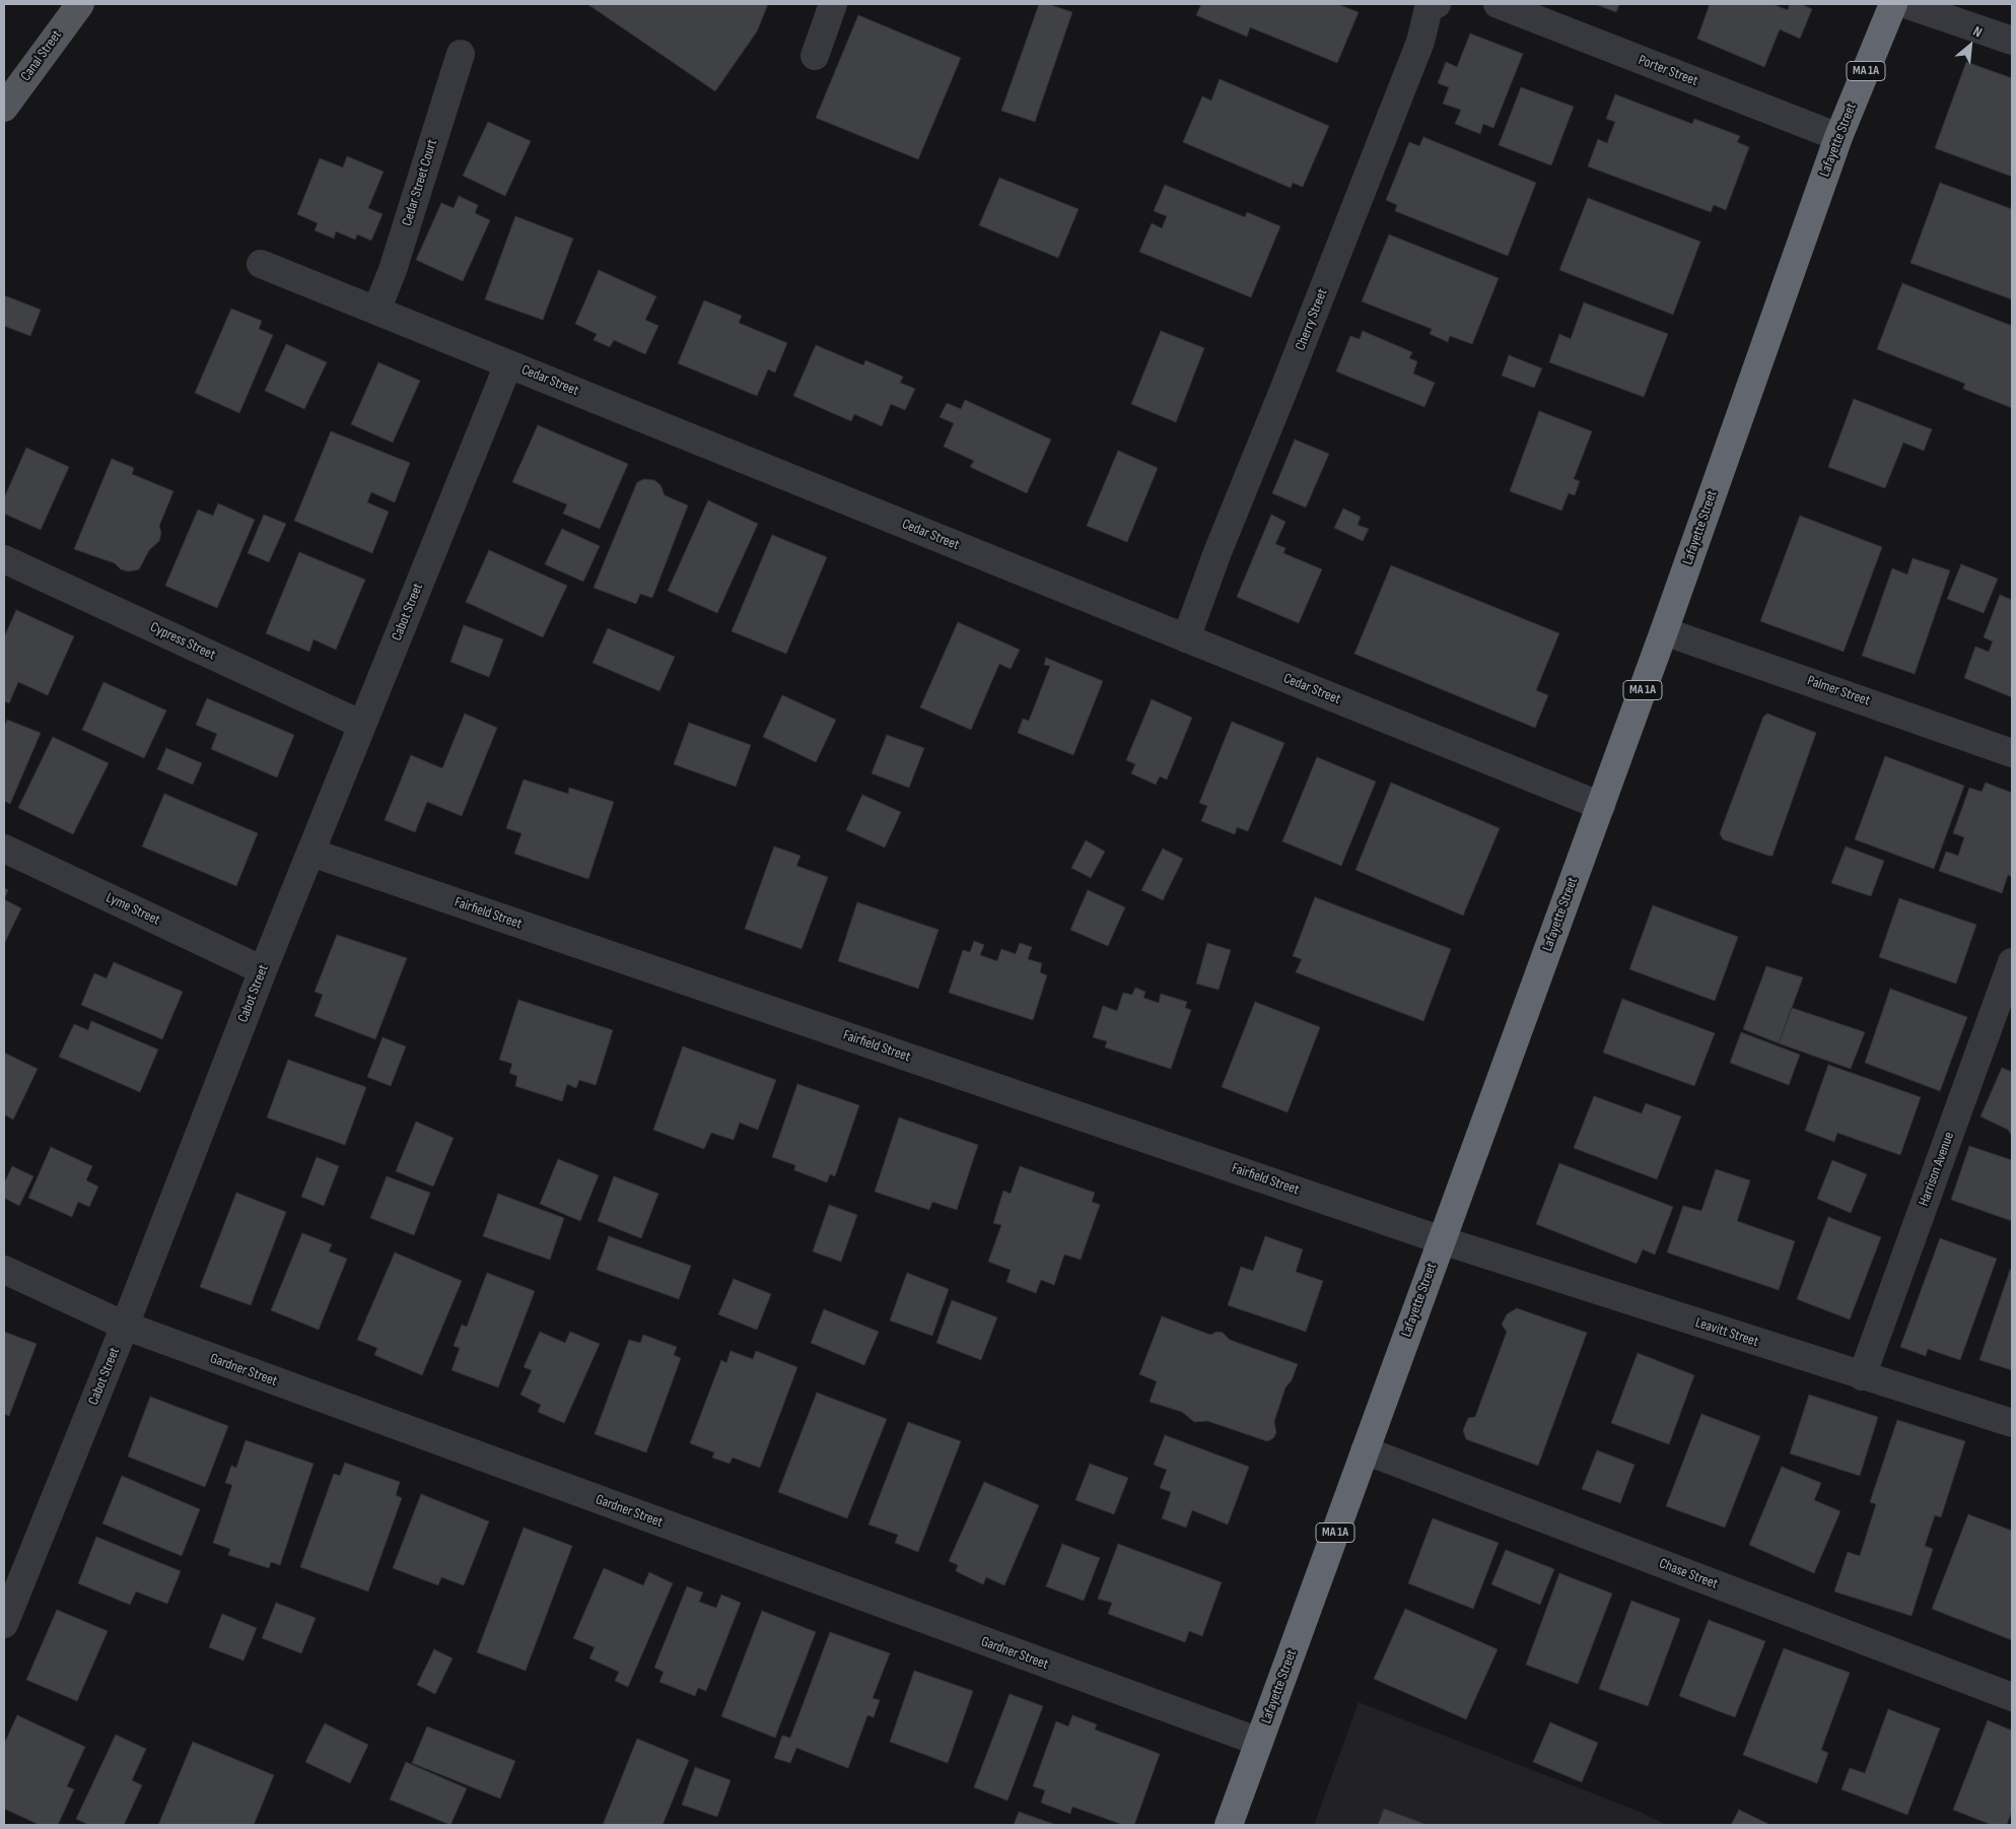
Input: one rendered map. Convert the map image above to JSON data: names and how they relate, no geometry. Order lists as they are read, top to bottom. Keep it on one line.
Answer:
{"streets":{"highway":["MA 1A","Lafayette Street"],"main road":["Canal Street"],"street":["Porter Street","Cedar Street Court","Cherry Street","Cedar Street","Cabot Street","Cypress Street","Palmer Street","Lyme Street","Fairfield Street","Harrison Avenue","Leavitt Street","Gardner Street","Chase Street"]},"crossings":[["Porter Street","Lafayette Street"],["Lafayette Street","Cedar Street"],["Lafayette Street","Palmer Street"],["Lafayette Street","Fairfield Street"],["Lafayette Street","Leavitt Street"],["Lafayette Street","Gardner Street"],["Lafayette Street","Chase Street"],["Cedar Street Court","Cedar Street"],["Cherry Street","Cedar Street"],["Cedar Street","Cabot Street"],["Cabot Street","Cypress Street"],["Cabot Street","Lyme Street"],["Cabot Street","Fairfield Street"],["Cabot Street","Gardner Street"],["Fairfield Street","Leavitt Street"],["Harrison Avenue","Leavitt Street"]],"north":"top right"}
